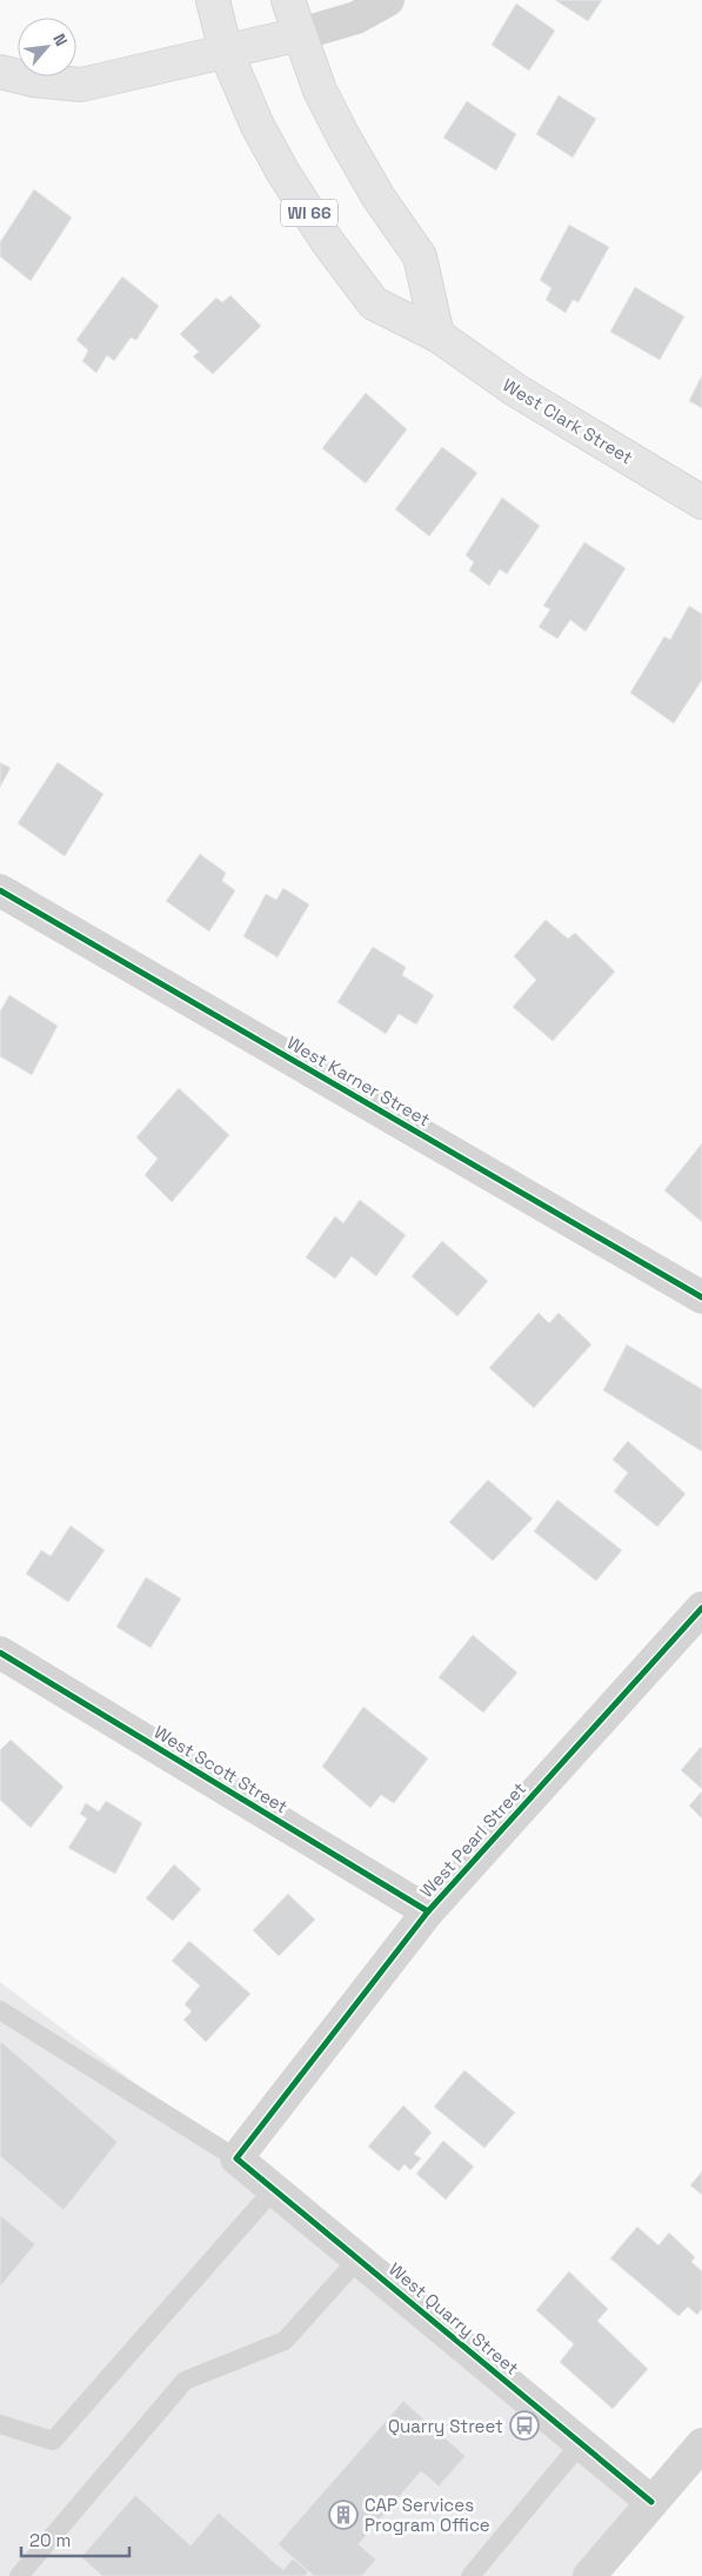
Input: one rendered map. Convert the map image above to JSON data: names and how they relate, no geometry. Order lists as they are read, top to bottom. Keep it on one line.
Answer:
{"streets":{"main road":["WI 66","West Clark Street"],"street":["West Karner Street","West Scott Street","West Pearl Street","West Quarry Street"]},"crossings":[["West Scott Street","West Pearl Street"],["West Pearl Street","West Quarry Street"]],"places":{"bus stop":["Quarry Street"],"building":["CAP Services Program Office"]},"scale_bar":"20 m","north":"top right"}
